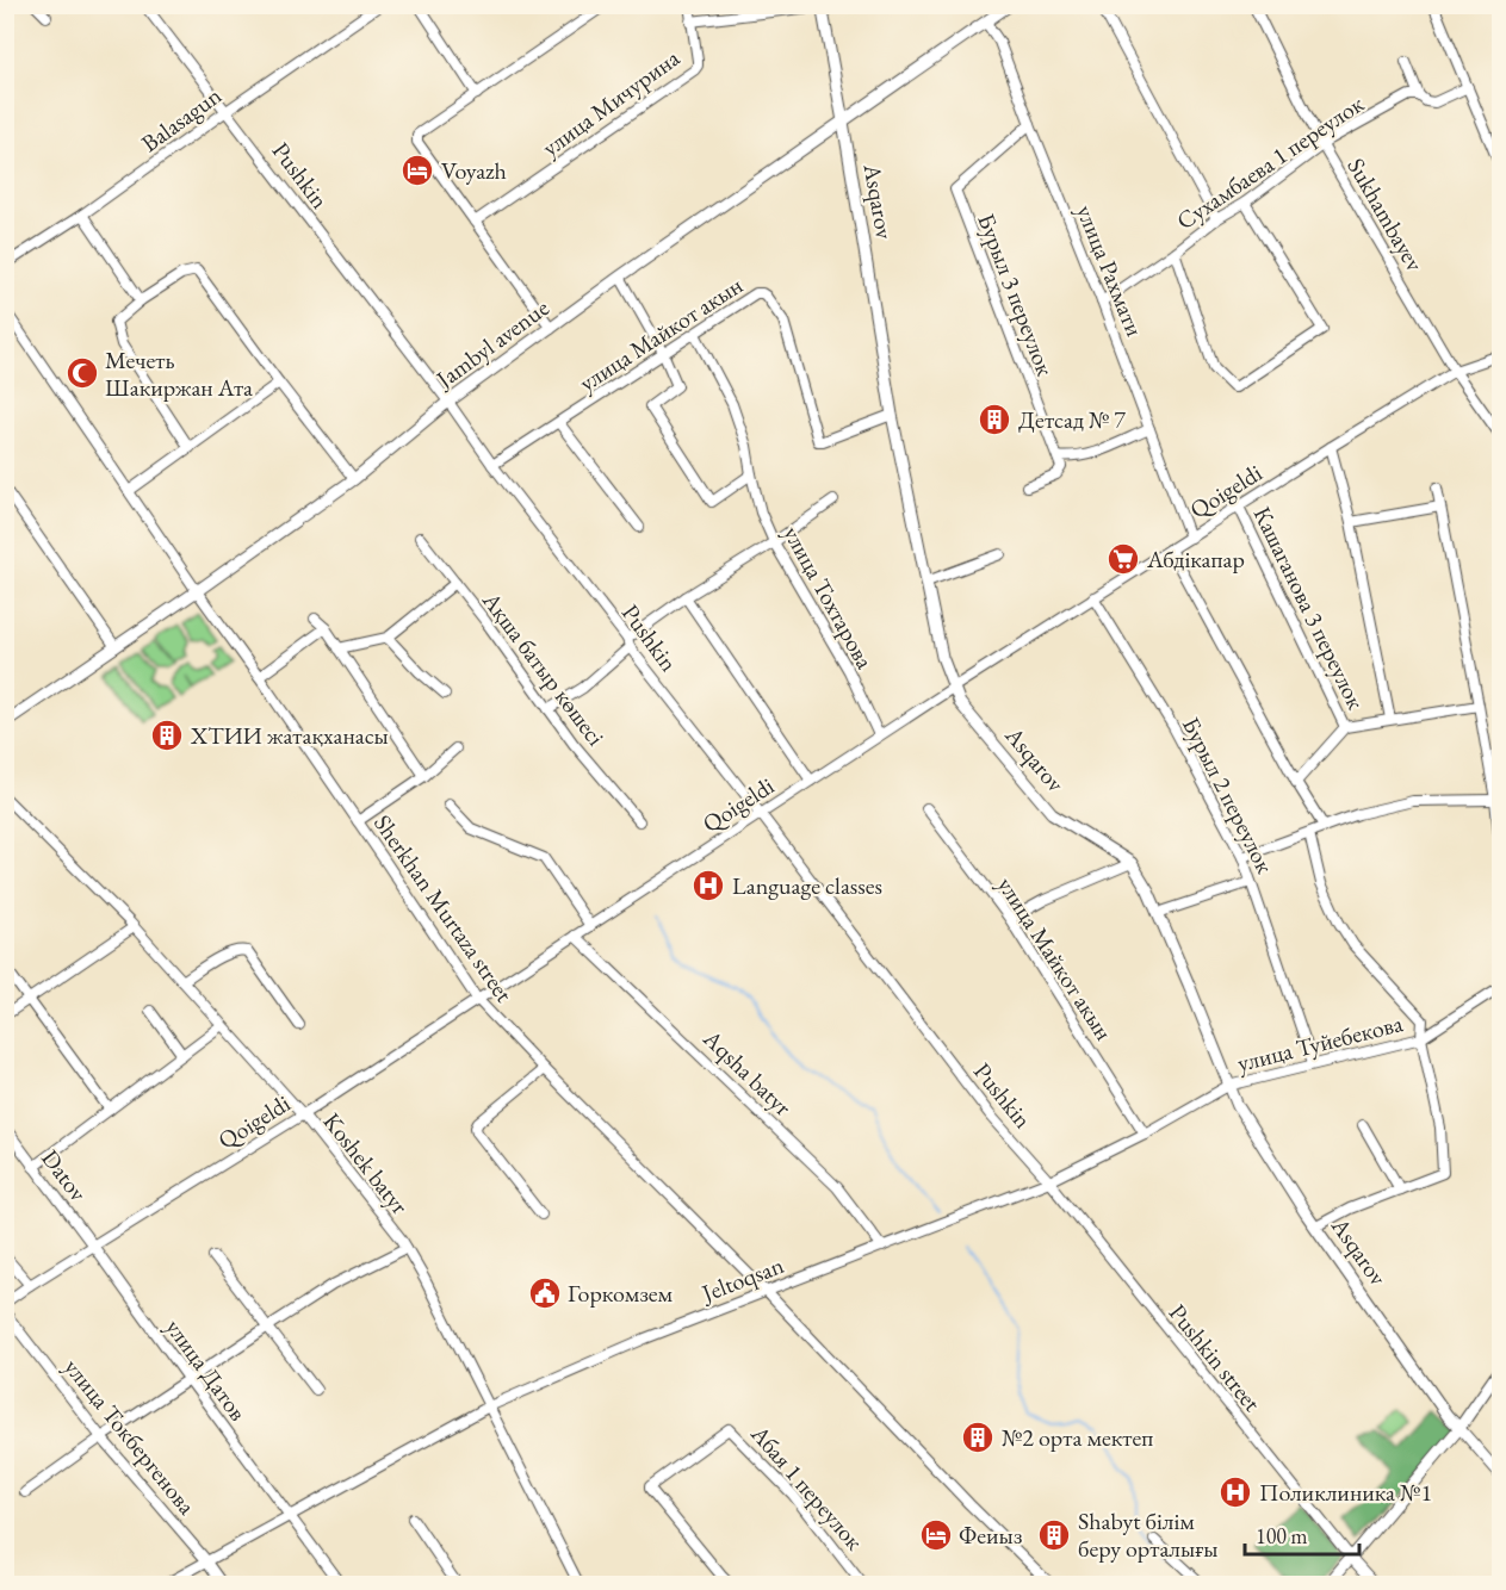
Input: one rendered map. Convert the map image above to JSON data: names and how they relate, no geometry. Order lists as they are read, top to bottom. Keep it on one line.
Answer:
{"streets":{"main road":["Asqarov","Jambyl avenue"],"street":["улица Мичурина","Balasagun","Сухамбаева 1 переулок","Pushkin","Sukhambayev","улица Рахмати","Бурыл 3 переулок","улица Майкот акын","Qoigeldi","улица Тохтарова","Кашаганова 3 переулок","Ақша батыр көшесі","Бурыл 2 переулок","Sherkhan Murtaza street","улица Туйебекова","Aqsha batyr","Koshek batyr","Datov","Jeltoqsan","Pushkin street","улица Датов","улица Токбергенова","Абая 1 переулок"]},"crossings":[["улица Мичурина","Asqarov"],["Balasagun","Pushkin"],["Сухамбаева 1 переулок","Sukhambayev"],["Сухамбаева 1 переулок","улица Рахмати"],["Pushkin","улица Майкот акын"],["Pushkin","Jambyl avenue"],["Pushkin","Qoigeldi"],["Pushkin","Jeltoqsan"],["Pushkin","Pushkin street"],["Asqarov","улица Майкот акын"],["Asqarov","Jambyl avenue"],["Asqarov","Qoigeldi"],["Asqarov","улица Туйебекова"],["Asqarov","Jeltoqsan"],["Sukhambayev","Qoigeldi"],["улица Рахмати","Бурыл 3 переулок"],["улица Рахмати","Jambyl avenue"],["улица Рахмати","Qoigeldi"],["улица Майкот акын","улица Тохтарова"],["улица Майкот акын","Jeltoqsan"],["Jambyl avenue","Sherkhan Murtaza street"],["Qoigeldi","улица Тохтарова"],["Qoigeldi","Кашаганова 3 переулок"],["Qoigeldi","Бурыл 2 переулок"],["Qoigeldi","Sherkhan Murtaza street"],["Qoigeldi","Aqsha batyr"],["Qoigeldi","Koshek batyr"],["Qoigeldi","Datov"],["Qoigeldi","улица Датов"],["Бурыл 2 переулок","улица Туйебекова"],["Sherkhan Murtaza street","Jeltoqsan"],["улица Туйебекова","Jeltoqsan"],["Aqsha batyr","Jeltoqsan"],["Koshek batyr","Jeltoqsan"],["Datov","улица Датов"],["Jeltoqsan","Pushkin street"],["Jeltoqsan","улица Датов"],["Jeltoqsan","улица Токбергенова"]],"places":{"hotel":["Voyazh","Феиыз"],"mosque":["Мечеть Шакиржан Ата"],"building":["Детсад № 7","ХТИИ жатақханасы","№2 орта мектеп","Shabyt білім беру орталығы"],"supermarket":["Абдiкапар"],"hospital":["Language classes","Поликлиника №1"],"public building":["Горкомзем"]},"scale_bar":"100 m"}
